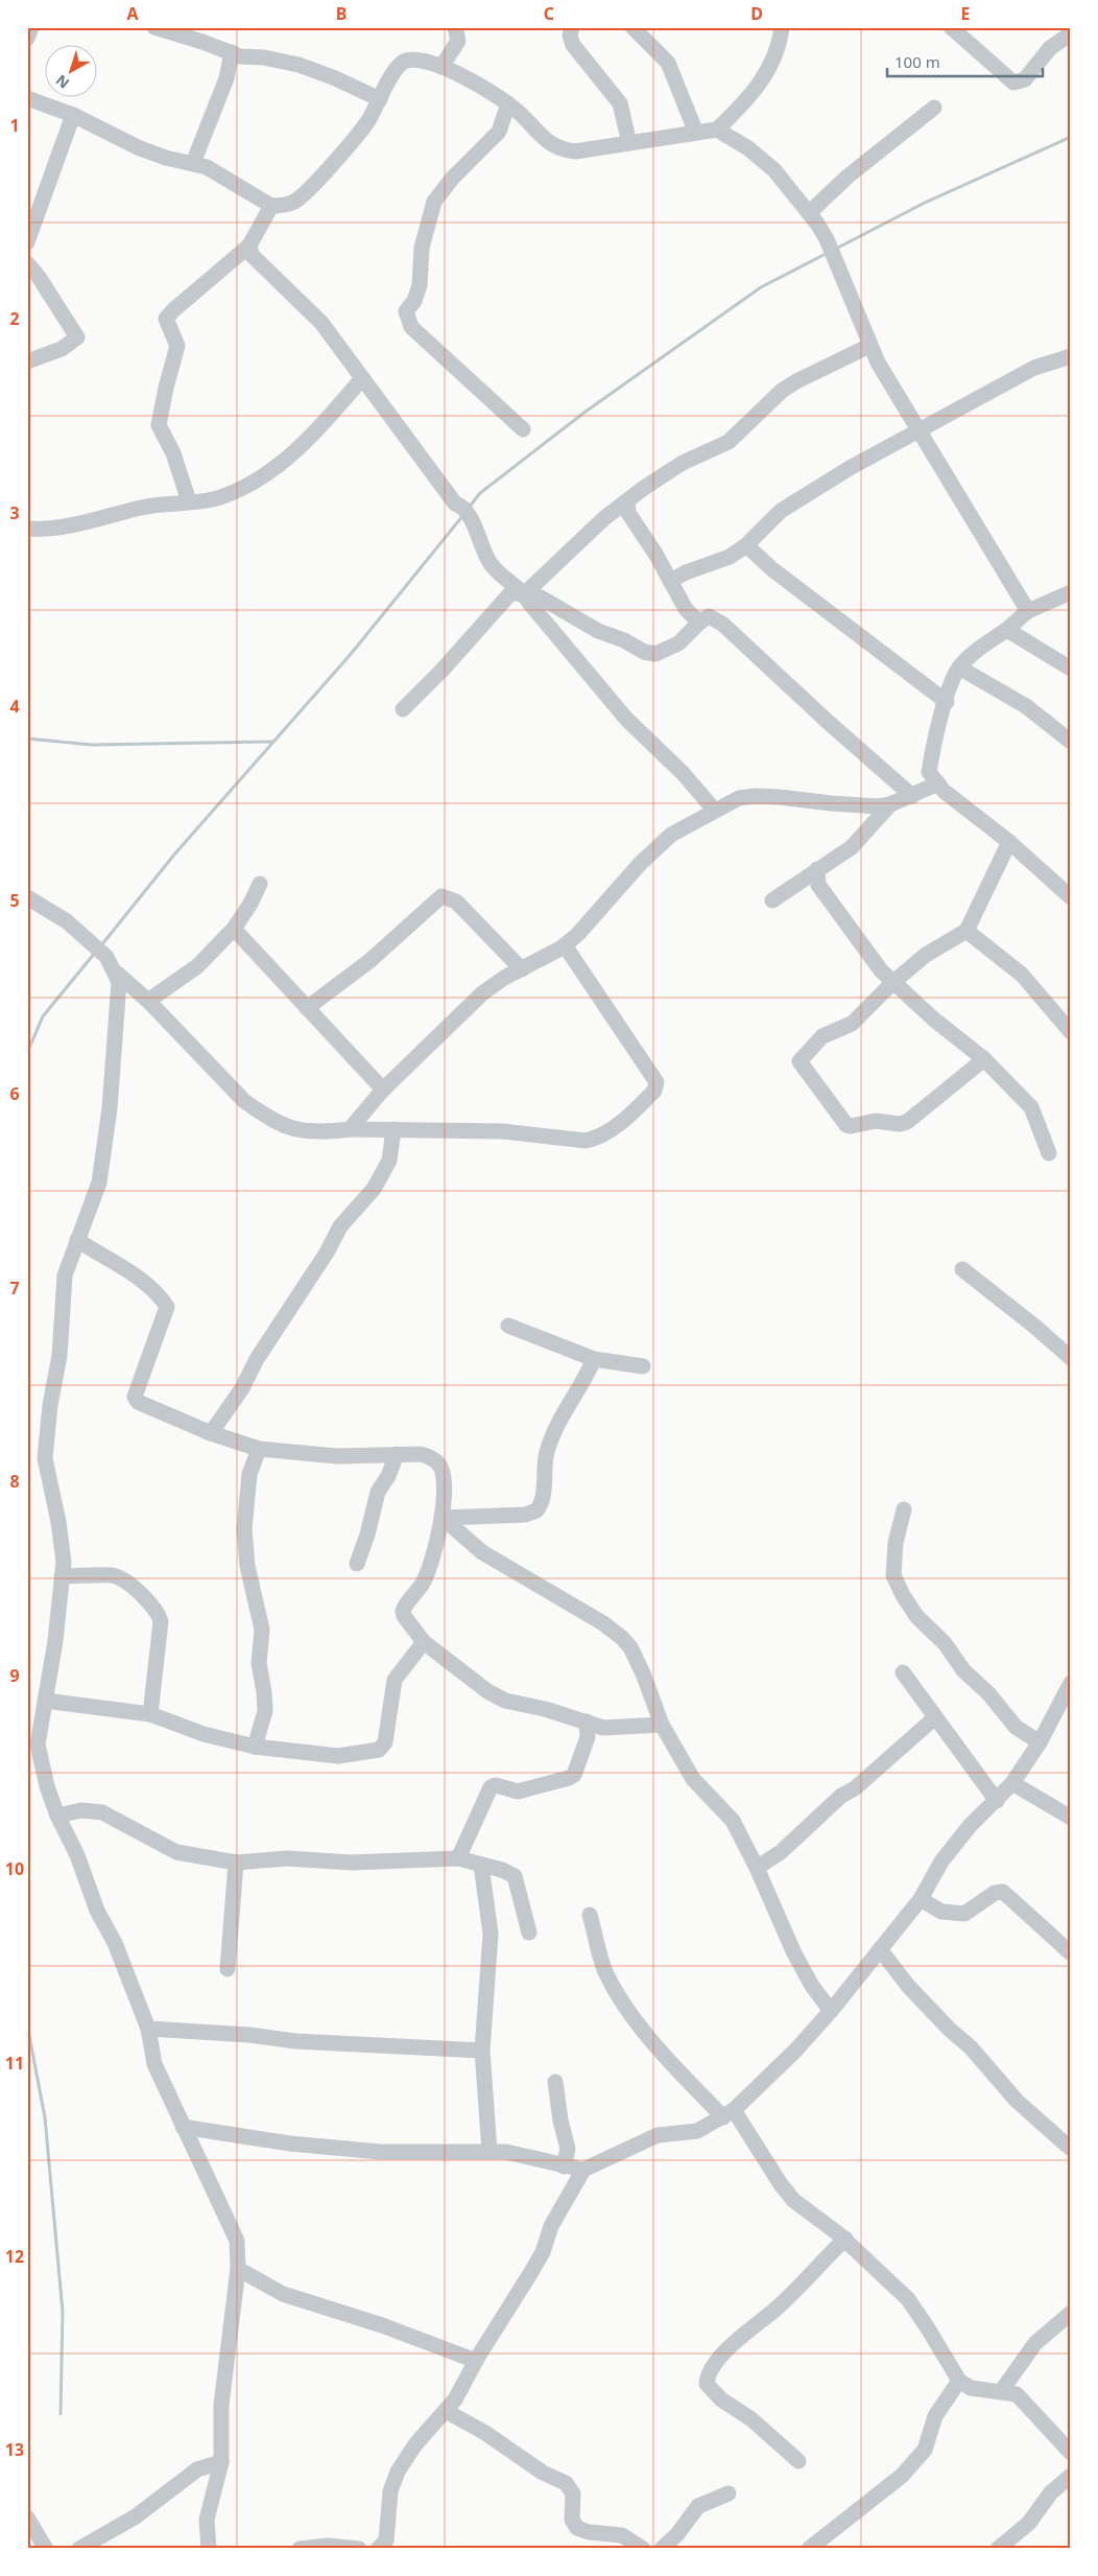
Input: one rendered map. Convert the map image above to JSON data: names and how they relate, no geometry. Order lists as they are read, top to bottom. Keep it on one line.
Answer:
{"scale_bar":"100 m","north":"bottom left","grid":{"columns":["A","B","C","D","E"],"rows":["1","2","3","4","5","6","7","8","9","10","11","12","13"]}}
